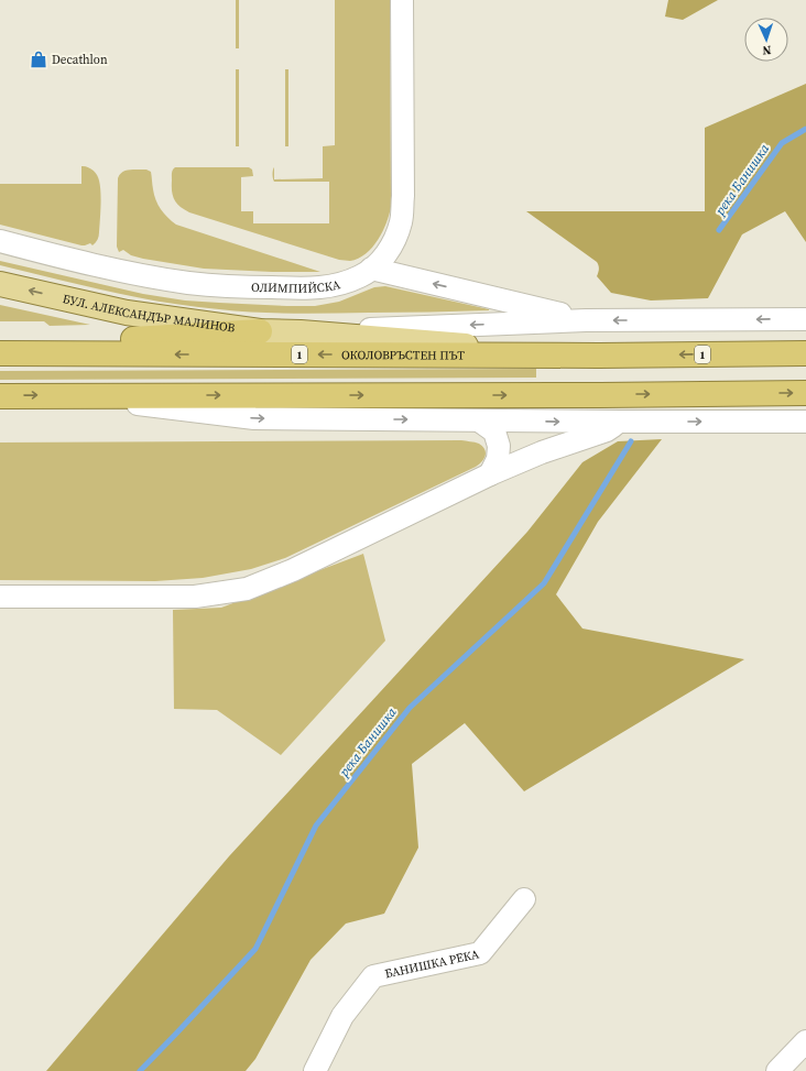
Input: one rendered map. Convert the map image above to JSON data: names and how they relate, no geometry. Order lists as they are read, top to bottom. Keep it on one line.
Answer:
{"streets":{"highway":["1","ОКОЛОВРЪСТЕН ПЪТ"],"main road":["БУЛ. АЛЕКСАНДЪР МАЛИНОВ"],"street":["ОЛИМПИЙСКА","БАНИШКА РЕКА"]},"crossings":[["БУЛ. АЛЕКСАНДЪР МАЛИНОВ","ОКОЛОВРЪСТЕН ПЪТ"]],"one_way":["БУЛ. АЛЕКСАНДЪР МАЛИНОВ"],"water":["река Банишка"],"places":{"shop":["Decathlon"]},"north":"bottom"}
